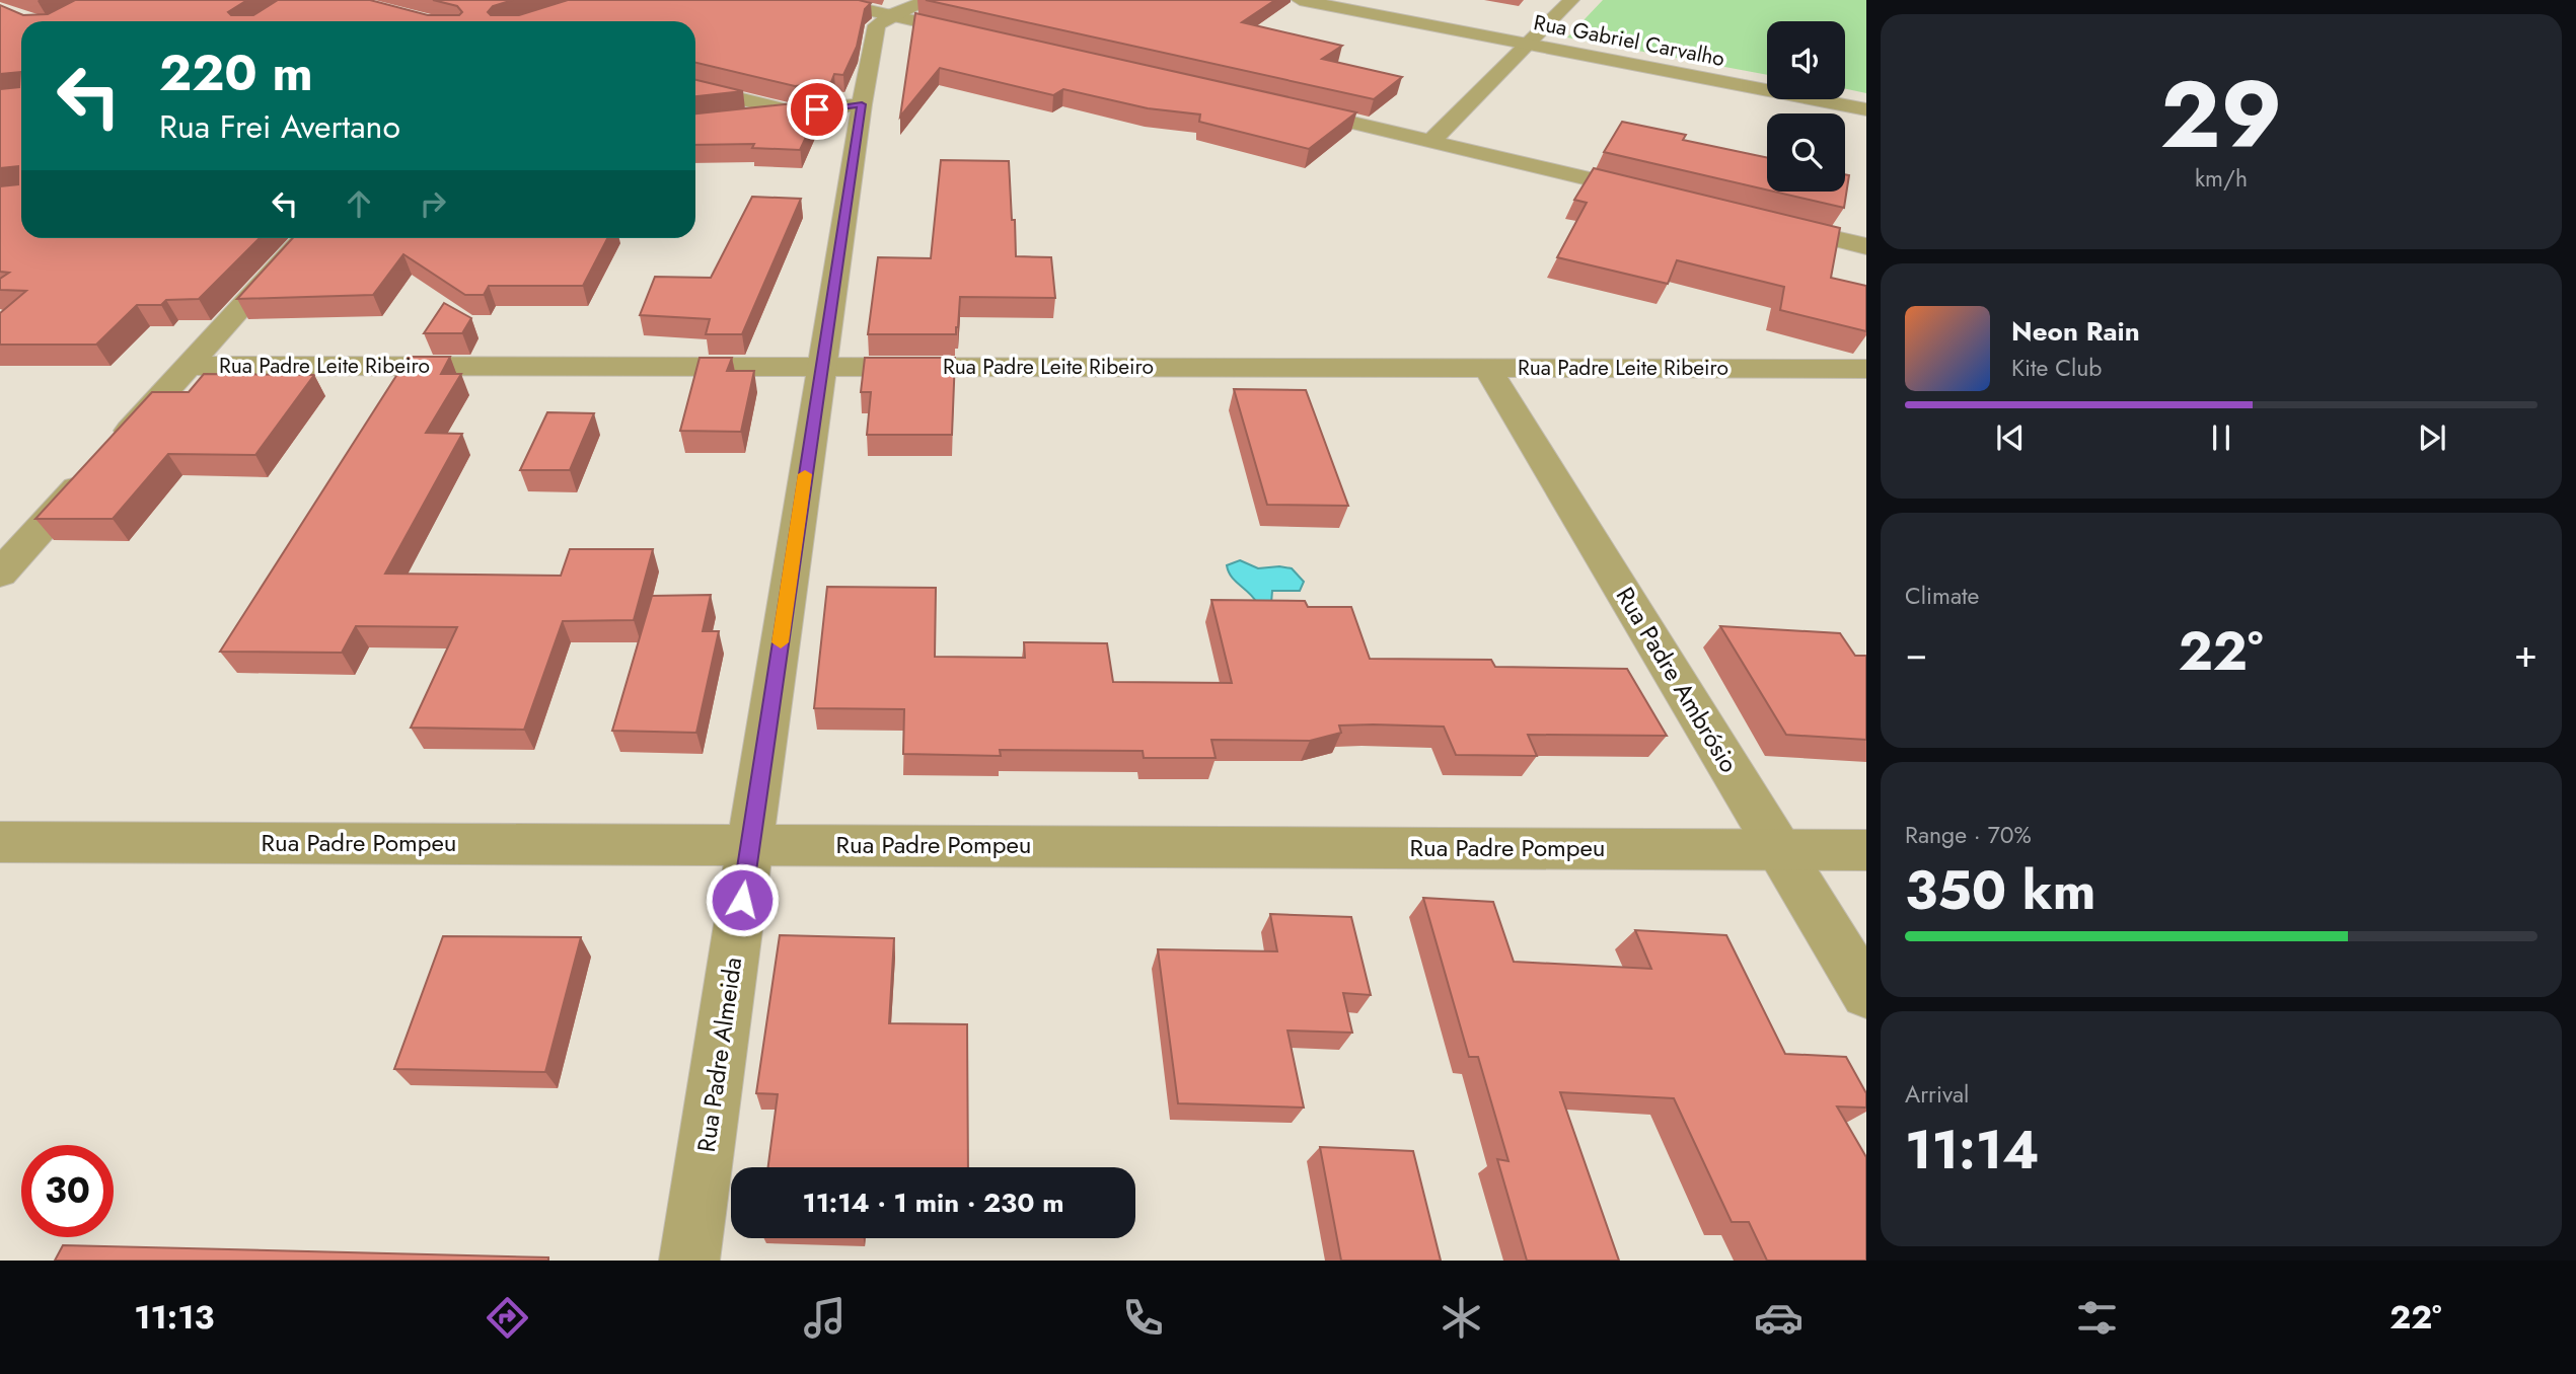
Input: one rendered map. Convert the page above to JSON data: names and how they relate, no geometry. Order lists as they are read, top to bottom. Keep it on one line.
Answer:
{"streets":{"street":["Rua Gabriel Carvalho","Rua Padre Leite Ribeiro","Rua Padre Ambrósio","Rua Padre Pompeu","Rua Padre Almeida"]},"crossings":[["Rua Padre Leite Ribeiro","Rua Padre Ambrósio"],["Rua Padre Leite Ribeiro","Rua Padre Almeida"],["Rua Padre Ambrósio","Rua Padre Pompeu"],["Rua Padre Pompeu","Rua Padre Almeida"]],"page":{"tile":[["29","km/h"],"Climate",["Range · 70%","350 km"],["Arrival","11:14"]],"turn":["220 m","Rua Frei Avertano"],"song":["Neon Rain","Kite Club"],"heat":["−","22°","+"],"limit":"30","trip":"11:14 · 1 min · 230 m","tabs":["11:13","22°"]}}
